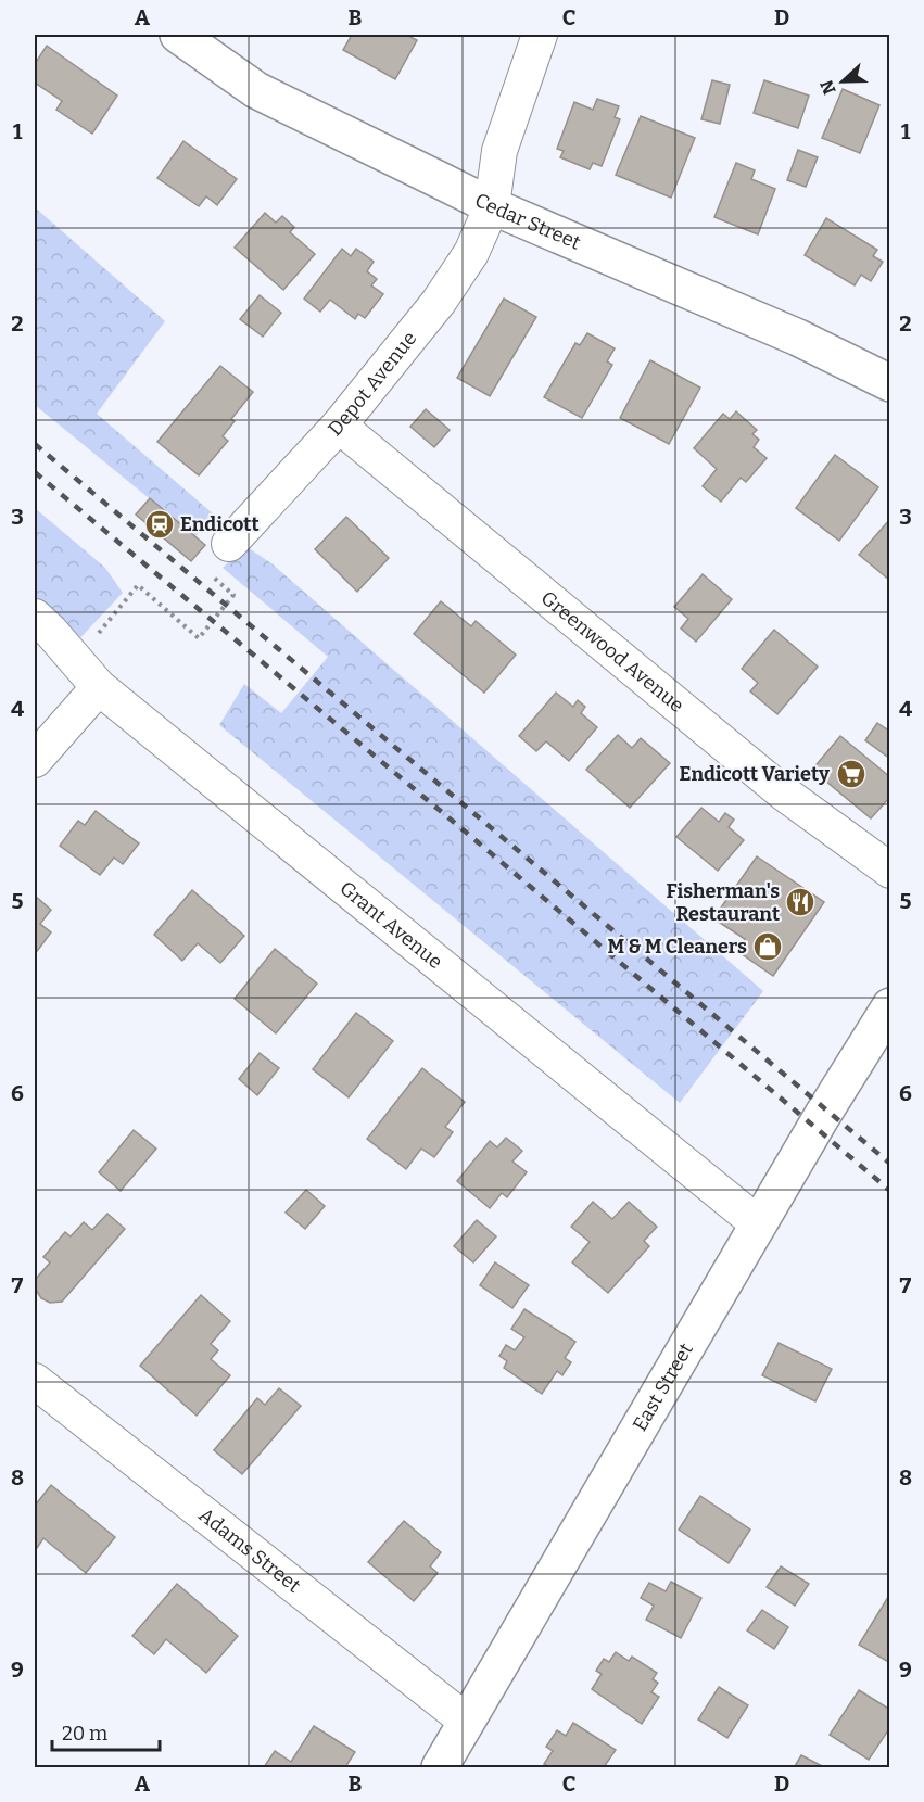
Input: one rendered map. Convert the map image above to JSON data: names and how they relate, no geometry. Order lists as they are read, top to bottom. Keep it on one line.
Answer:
{"streets":{"main road":["Cedar Street","East Street"],"street":["Depot Avenue","Greenwood Avenue","Grant Avenue","Adams Street"]},"crossings":[["Cedar Street","Depot Avenue"],["Depot Avenue","Greenwood Avenue"],["Grant Avenue","East Street"],["East Street","Adams Street"]],"places":{"station":["Endicott"],"supermarket":["Endicott Variety"],"restaurant":["Fisherman's Restaurant"],"shop":["M & M Cleaners"]},"scale_bar":"20 m","north":"left","grid":{"columns":["A","B","C","D"],"rows":["1","2","3","4","5","6","7","8","9"]}}
